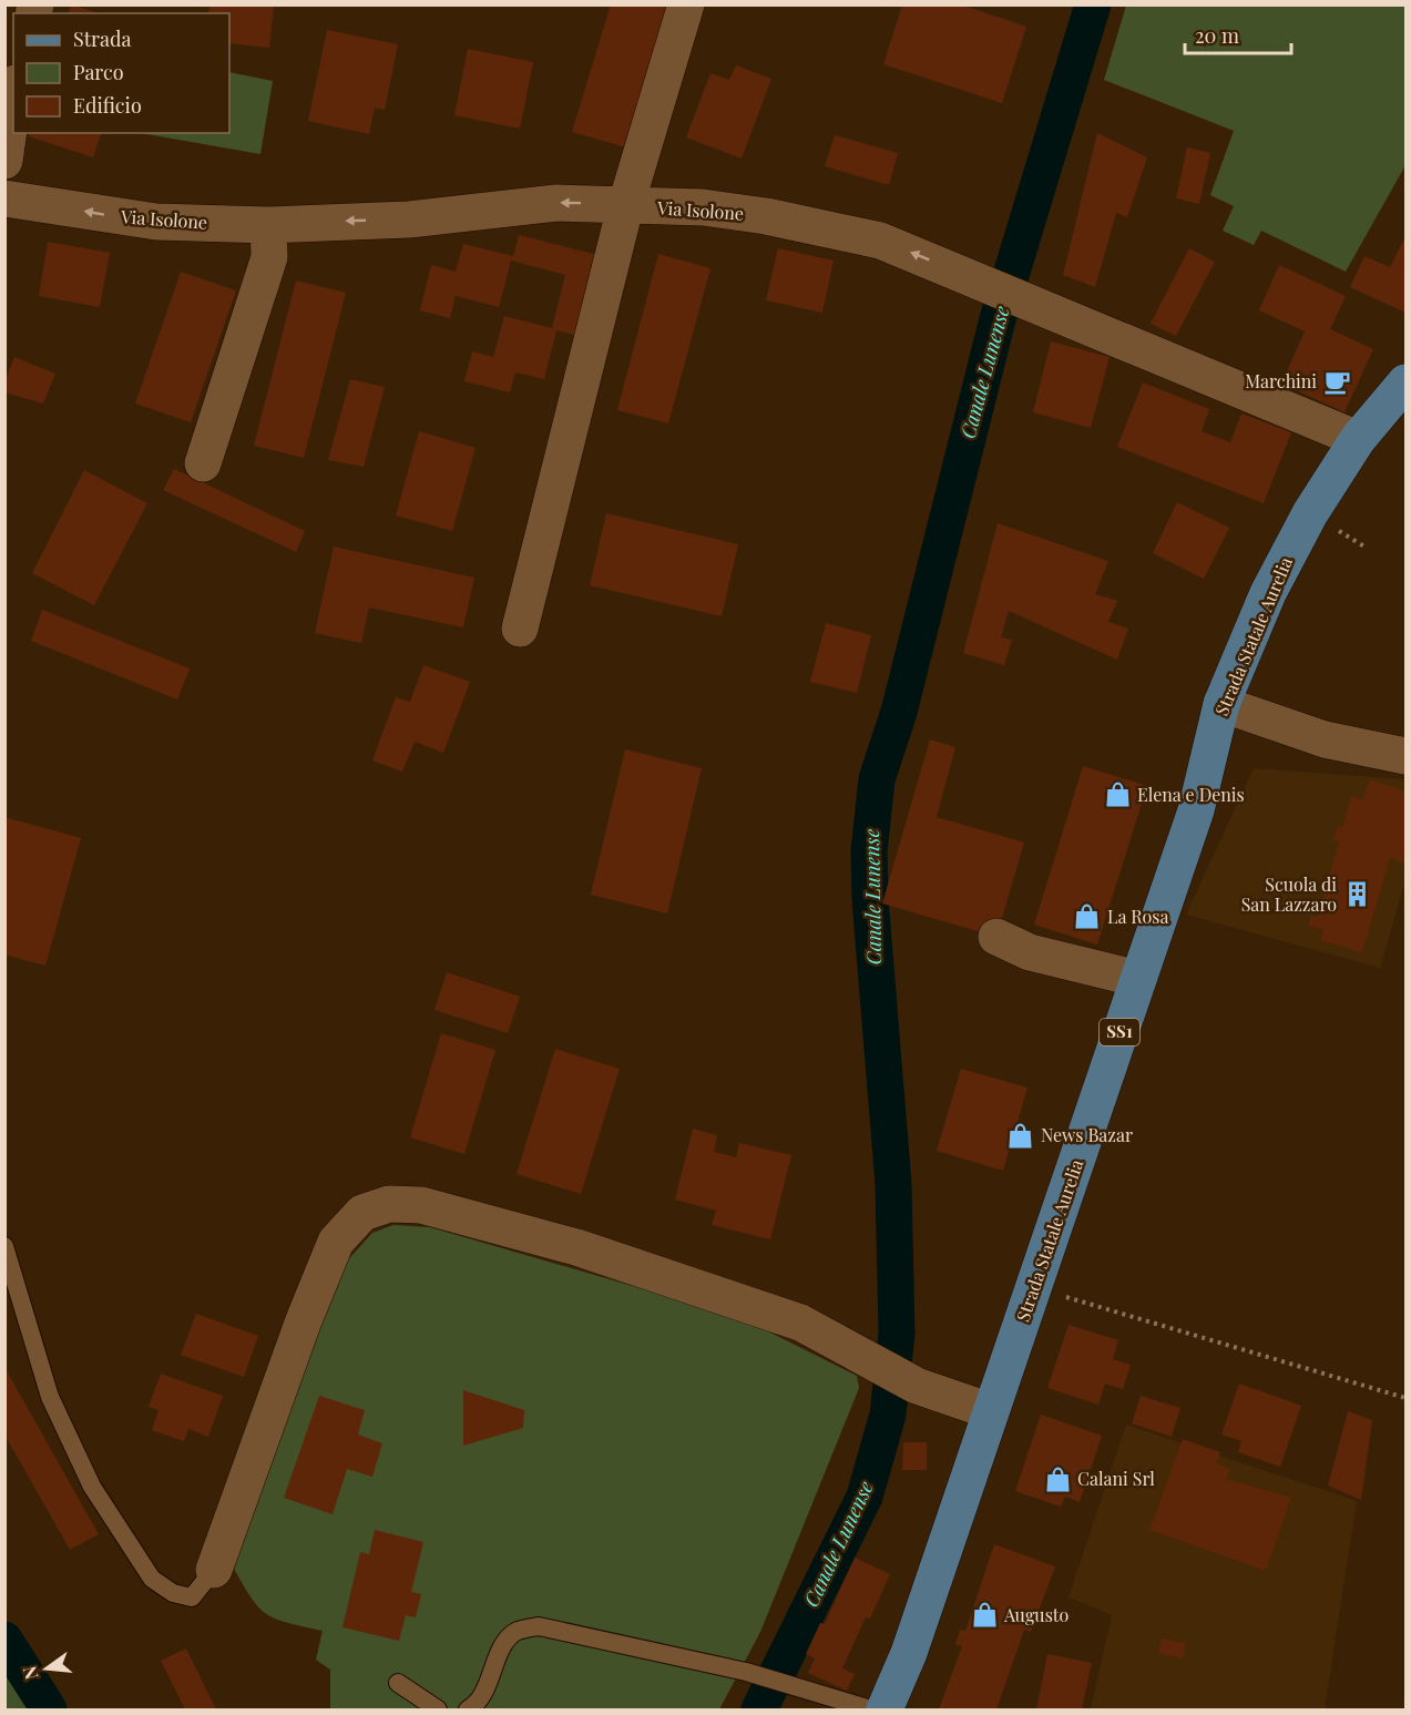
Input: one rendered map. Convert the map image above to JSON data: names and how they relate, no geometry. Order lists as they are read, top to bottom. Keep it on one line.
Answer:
{"streets":{"main road":["Strada Statale Aurelia","SS1"],"street":["Via Isolone"]},"crossings":[["Via Isolone","Strada Statale Aurelia"]],"one_way":["Via Isolone"],"water":["Canale Lunense"],"places":{"cafe":["Marchini"],"shop":["Elena e Denis","La Rosa","News Bazar","Calani Srl","Augusto"],"building":["Scuola di San Lazzaro"]},"legend":["Strada","Parco","Edificio"],"scale_bar":"20 m","north":"left"}
